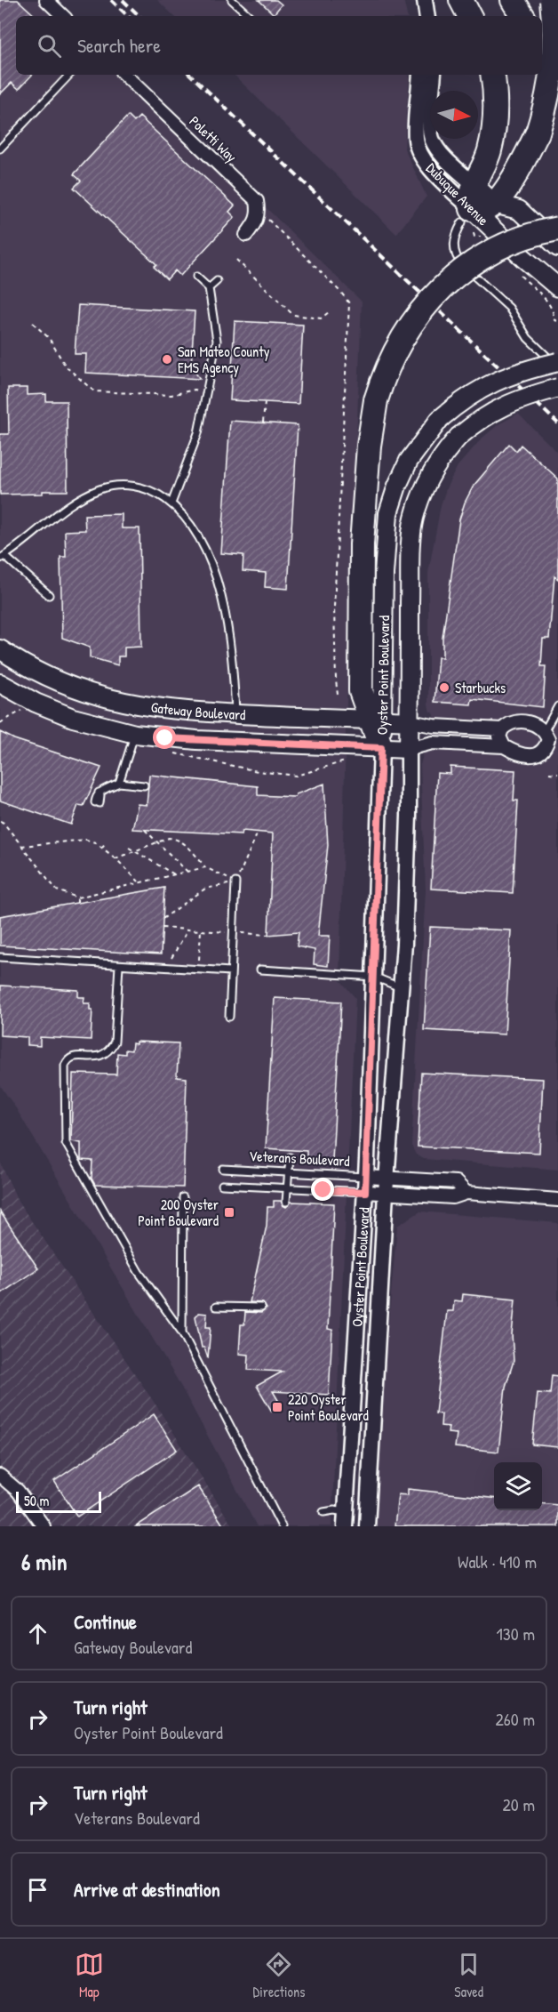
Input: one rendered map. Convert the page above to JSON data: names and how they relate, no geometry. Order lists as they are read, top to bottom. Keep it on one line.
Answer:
{"streets":{"main road":["Dubuque Avenue","Oyster Point Boulevard","Gateway Boulevard"],"street":["Poletti Way","Veterans Boulevard"]},"crossings":[["Oyster Point Boulevard","Gateway Boulevard"],["Oyster Point Boulevard","Veterans Boulevard"]],"places":{"other":["San Mateo County EMS Agency","Starbucks"],"transit":["200 Oyster Point Boulevard","220 Oyster Point Boulevard"]},"scale_bar":"50 m","north":"right","page":{"search":"Search here","scale":"50 m","heading":["6 min","Walk · 410 m"],"list":[["Continue","Gateway Boulevard","130 m"],["Turn right","Oyster Point Boulevard","260 m"],["Turn right","Veterans Boulevard","20 m"],"Arrive at destination"],"nav":["Map","Directions","Saved"]}}
